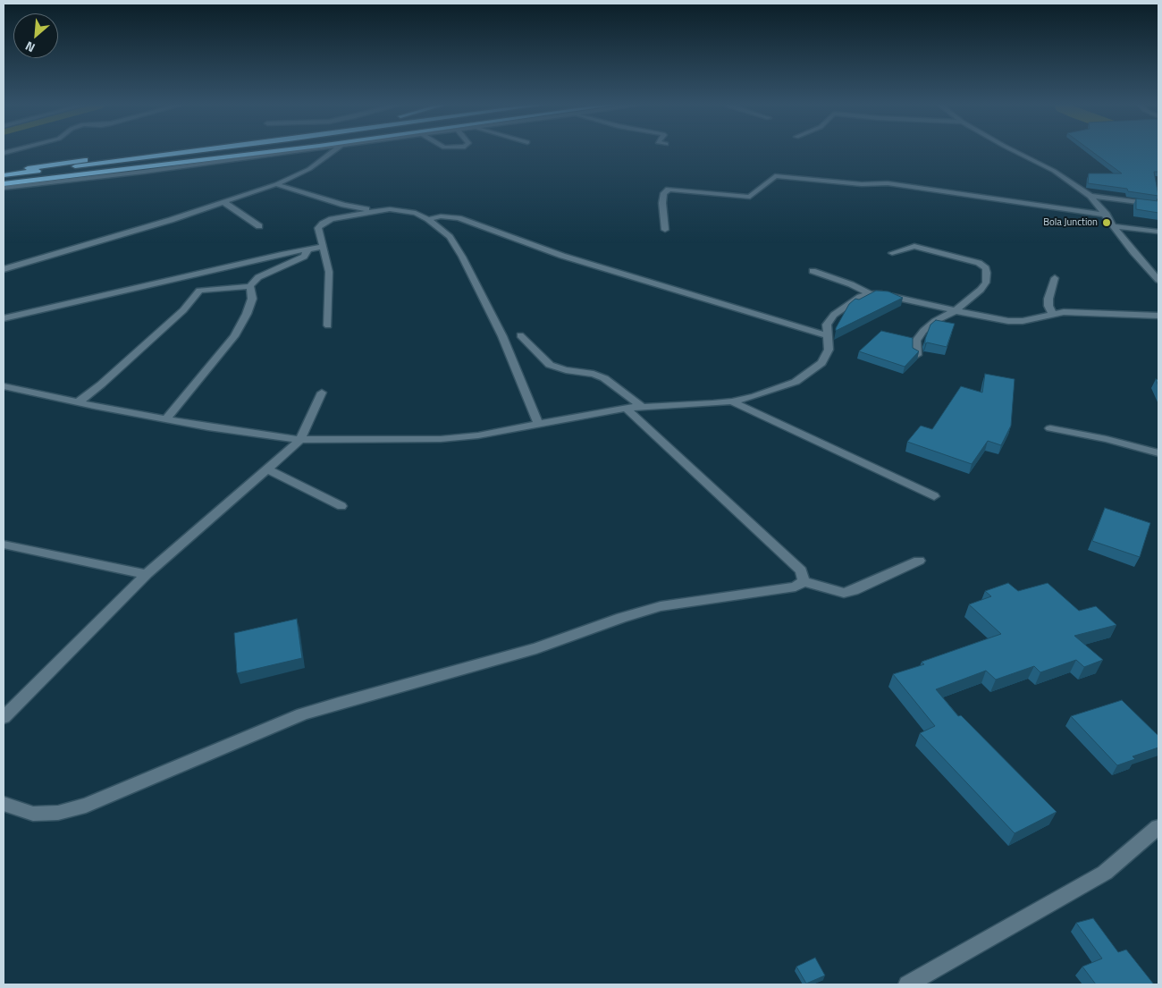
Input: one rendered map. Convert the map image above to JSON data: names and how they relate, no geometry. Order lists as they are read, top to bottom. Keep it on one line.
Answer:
{"places":["Bola Junction"],"north":"bottom left"}
